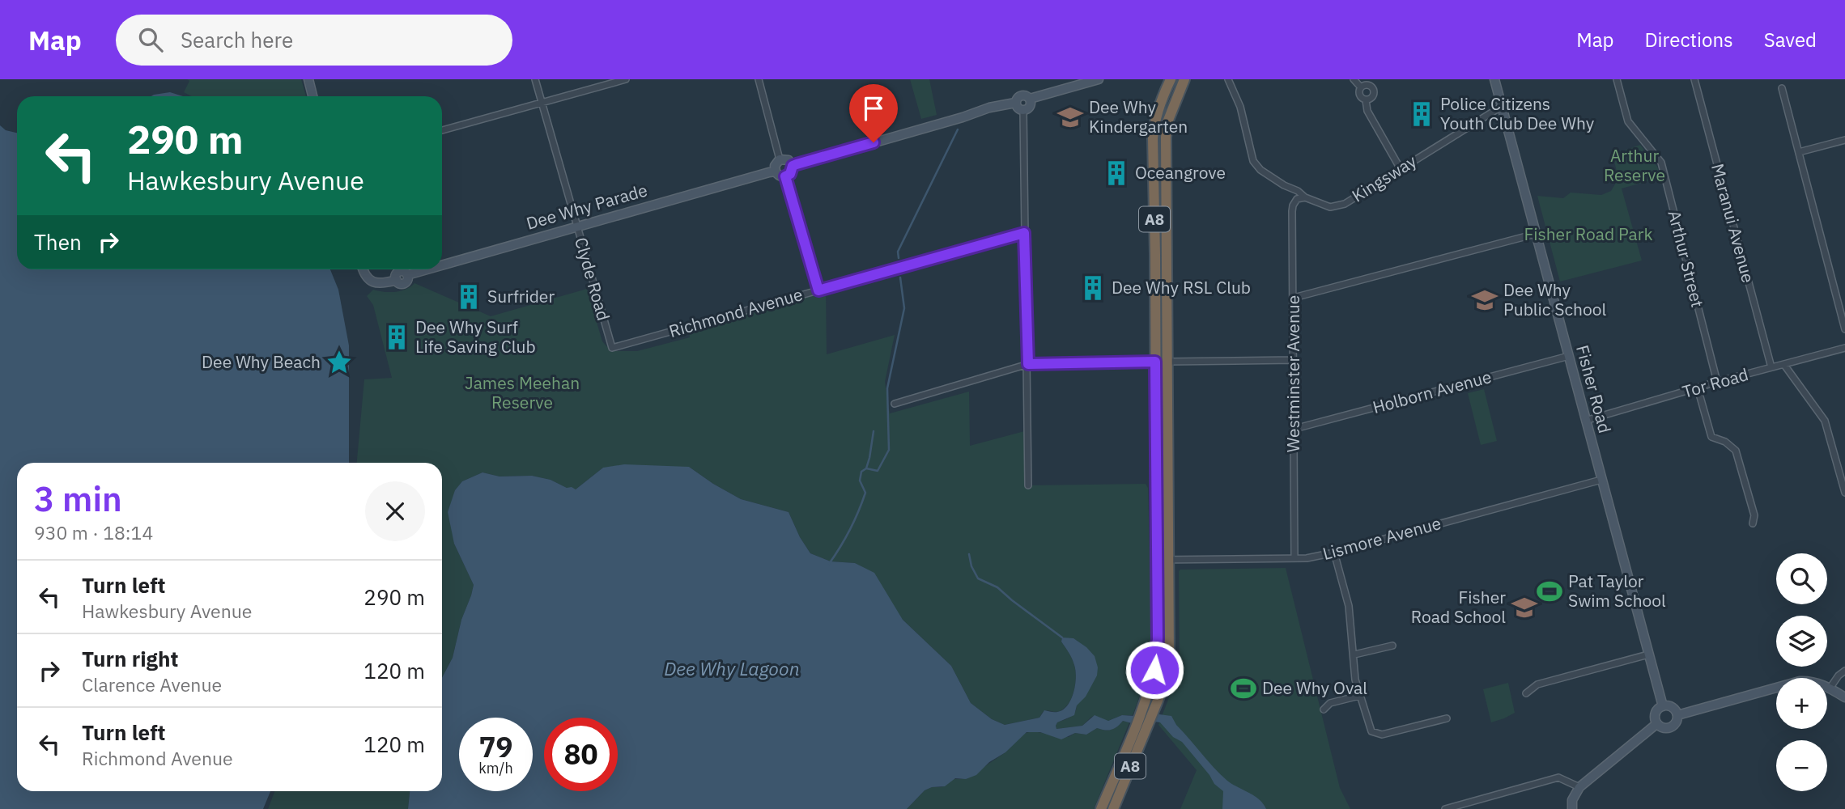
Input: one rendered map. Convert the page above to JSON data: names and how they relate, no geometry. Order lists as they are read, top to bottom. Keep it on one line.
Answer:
{"streets":{"highway":["A8"],"main road":["Dee Why Parade","Fisher Road"],"street":["Kingsway","Maranui Avenue","Arthur Street","Clyde Road","Richmond Avenue","Westminster Avenue","Tor Road","Holborn Avenue","Lismore Avenue"]},"crossings":[["Kingsway","Westminster Avenue"],["Kingsway","Fisher Road"],["Dee Why Parade","Clyde Road"],["A8","Lismore Avenue"],["Maranui Avenue","Tor Road"],["Arthur Street","Tor Road"],["Clyde Road","Richmond Avenue"],["Westminster Avenue","Holborn Avenue"],["Westminster Avenue","Lismore Avenue"],["Tor Road","Fisher Road"],["Fisher Road","Holborn Avenue"],["Fisher Road","Lismore Avenue"]],"water":["Dee Why Lagoon"],"parks":["Arthur Reserve","Fisher Road Park","James Meehan Reserve"],"places":{"building":["Police Citizens Youth Club Dee Why","Oceangrove","Dee Why RSL Club","Surfrider","Dee Why Surf Life Saving Club"],"school or university":["Dee Why Kindergarten","Dee Why Public School","Fisher Road School"],"place":["Dee Why Beach"],"sports":["Pat Taylor Swim School","Dee Why Oval"]},"page":{"header":"Map","search":"Search here","nav":["Map","Directions","Saved"],"turn":["290 m","Hawkesbury Avenue"],"then":"Then","heading":["3 min","930 m · 18:14"],"map_buttons":["+","−"],"list":[{"name":"Turn left","note":"Hawkesbury Avenue","value":"290 m"},{"name":"Turn right","note":"Clarence Avenue","value":"120 m"},{"name":"Turn left","note":"Richmond Avenue","value":"120 m"}],"speed":"79 km/h","limit":"80"}}
